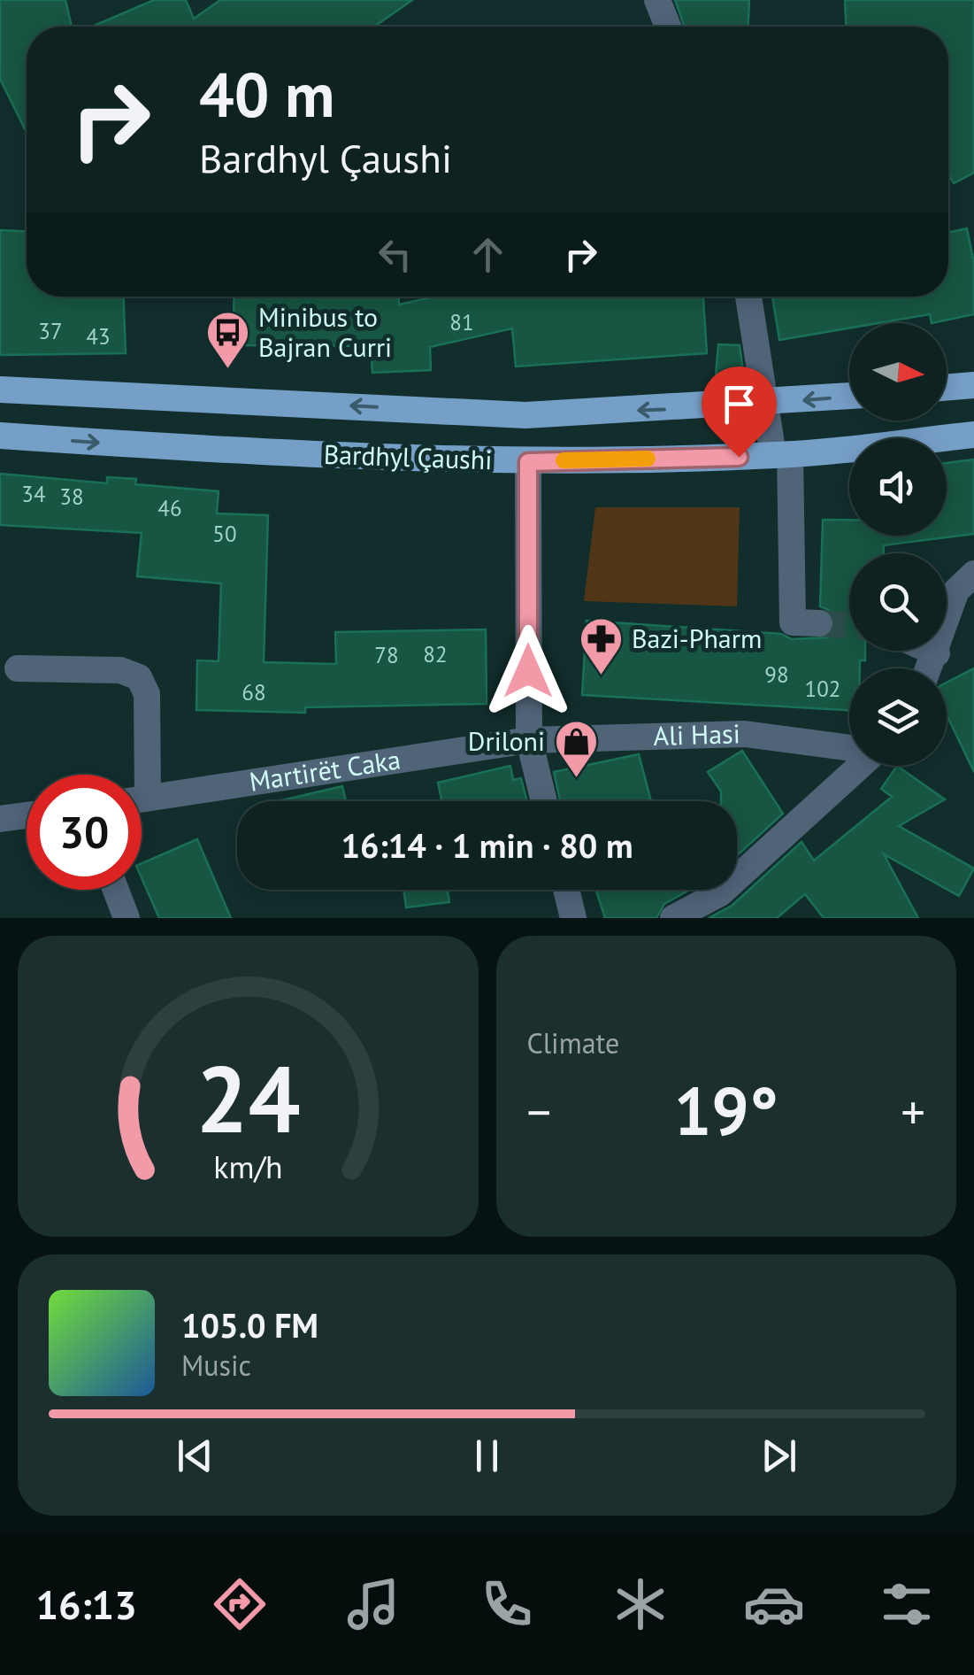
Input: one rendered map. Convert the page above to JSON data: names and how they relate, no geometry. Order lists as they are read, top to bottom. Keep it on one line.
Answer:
{"streets":{"main road":["Bardhyl Çaushi"],"street":["Ali Hasi","Martirët Caka"]},"crossings":[["Ali Hasi","Martirët Caka"]],"places":{"bus stop":["Minibus to Bajran Curri"],"pharmacy":["Bazi-Pharm"],"shop":["Driloni"]},"house_numbers":["81","37","43","34","38","46","50","82","78","98","102","68"],"north":"right","page":{"turn":["40 m","Bardhyl Çaushi"],"limit":"30","trip":"16:14 · 1 min · 80 m","tile":"Climate","heat":["−","19°","+"],"song":["105.0 FM","Music"],"tabs":"16:13","gauge":["24","km/h"]}}
